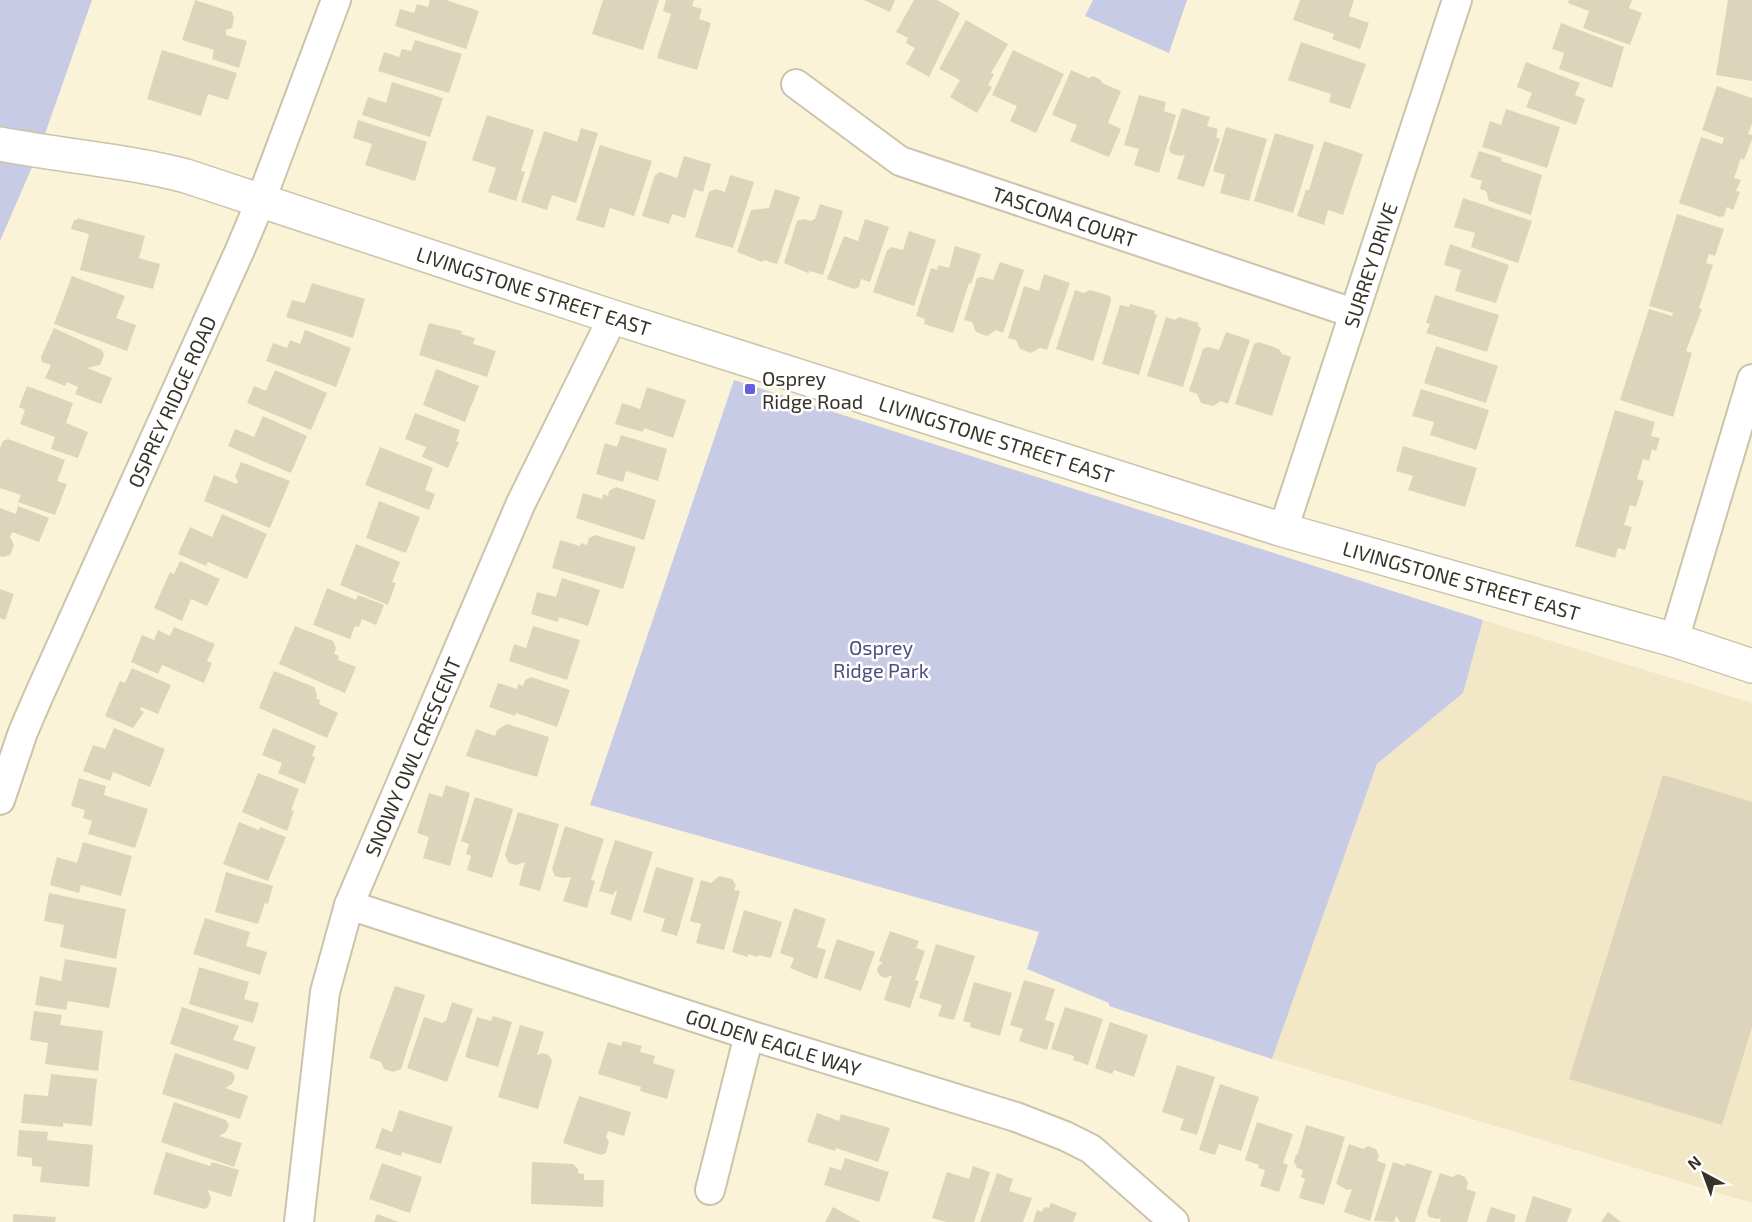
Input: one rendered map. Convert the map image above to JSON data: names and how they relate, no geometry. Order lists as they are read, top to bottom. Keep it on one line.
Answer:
{"streets":{"street":["TASCONA COURT","SURREY DRIVE","LIVINGSTONE STREET EAST","OSPREY RIDGE ROAD","SNOWY OWL CRESCENT","GOLDEN EAGLE WAY"]},"crossings":[["TASCONA COURT","SURREY DRIVE"],["SURREY DRIVE","LIVINGSTONE STREET EAST"],["LIVINGSTONE STREET EAST","OSPREY RIDGE ROAD"],["LIVINGSTONE STREET EAST","SNOWY OWL CRESCENT"],["SNOWY OWL CRESCENT","GOLDEN EAGLE WAY"]],"parks":["Osprey Ridge Park"],"places":{"transit":["Osprey Ridge Road"]},"north":"top left"}
